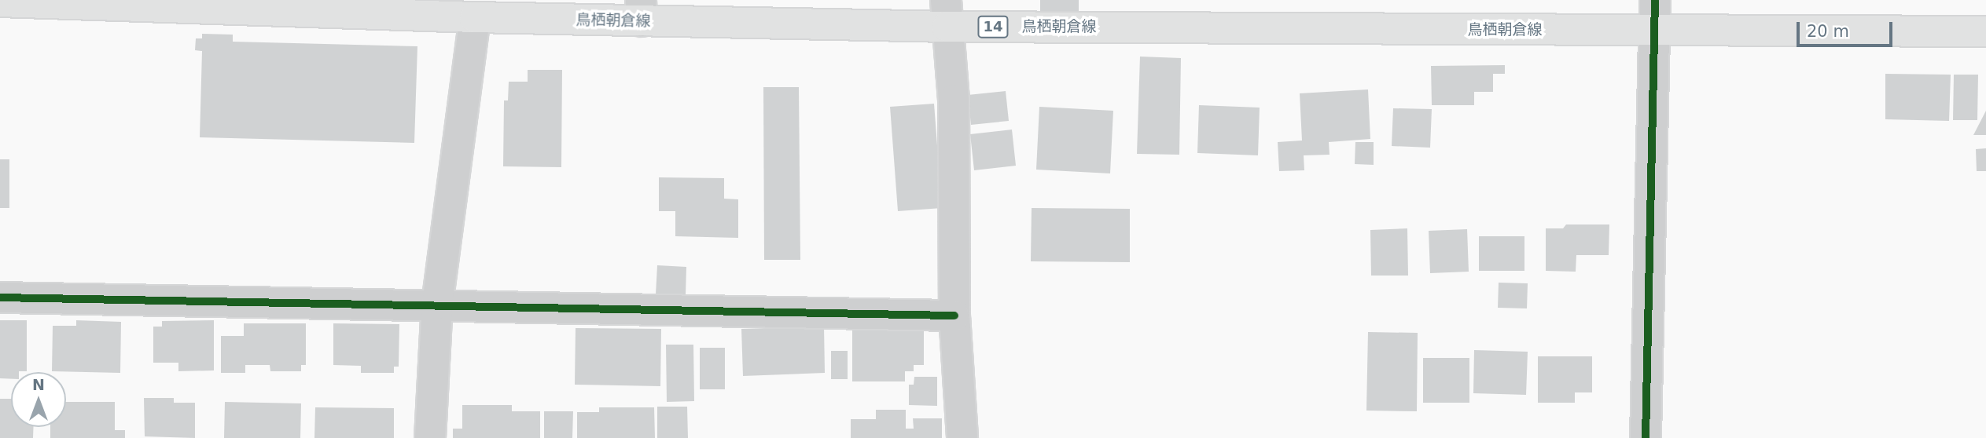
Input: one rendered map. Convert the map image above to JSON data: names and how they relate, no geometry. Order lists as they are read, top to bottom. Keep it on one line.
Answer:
{"streets":{"main road":["鳥栖朝倉線","14"]},"scale_bar":"20 m","north":"top"}
